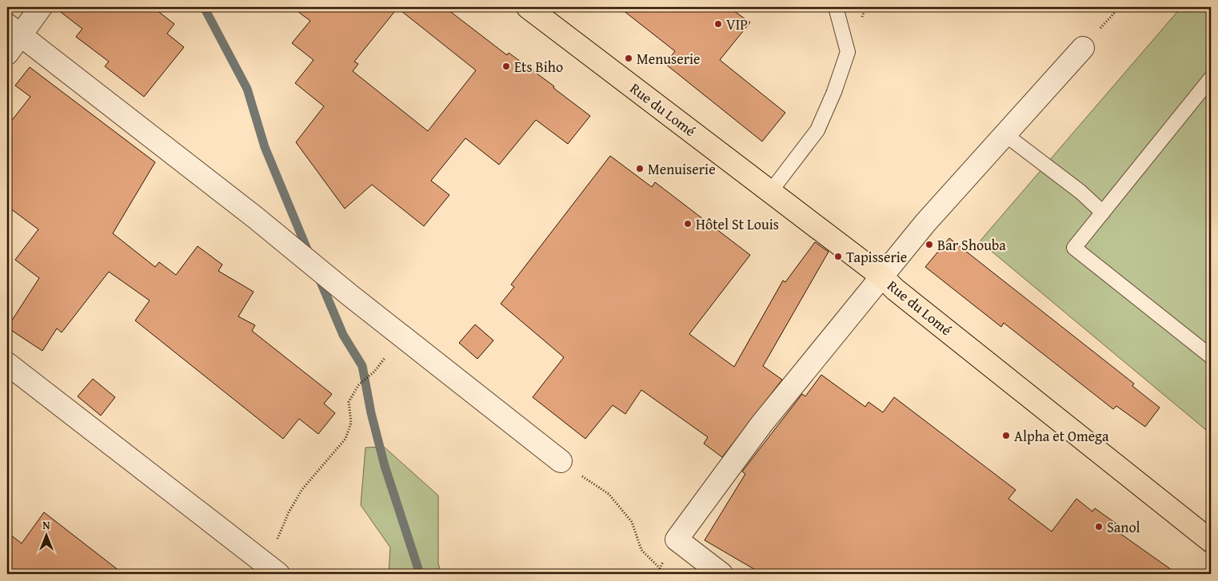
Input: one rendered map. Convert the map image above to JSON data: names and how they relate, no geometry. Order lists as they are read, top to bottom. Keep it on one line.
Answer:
{"streets":{"main road":["Rue du Lomé"]},"places":["VIP","Menuserie","Ets Biho","Menuiserie","Hôtel St Louis","Bar Shouba","Tapisserie","Alpha et Omega","Sanol"],"north":"top"}
